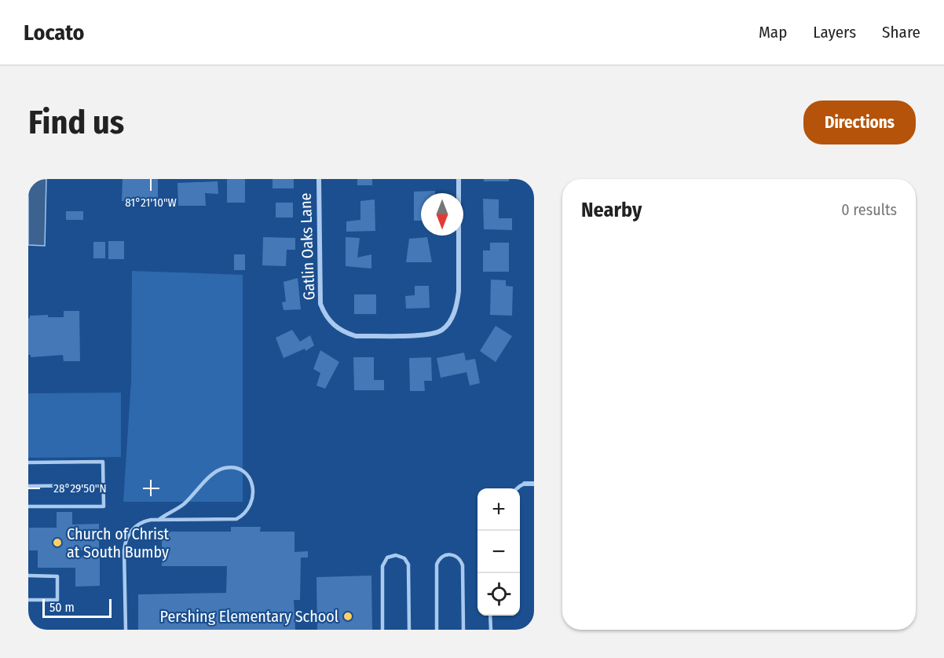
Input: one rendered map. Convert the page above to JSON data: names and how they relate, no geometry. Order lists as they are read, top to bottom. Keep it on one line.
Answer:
{"streets":{"street":["Gatlin Oaks Lane"]},"places":["Church of Christ at South Bumby","Pershing Elementary School"],"scale_bar":"50 m","north":"bottom","page":{"header":"Locato","nav":["Map","Layers","Share"],"buttons":"Directions","title":"Find us","heading":["Nearby","0 results"],"map_buttons":["+","−"],"scale":"50 m"},"coordinates":["81°21'10\"W","28°29'50\"N"]}
